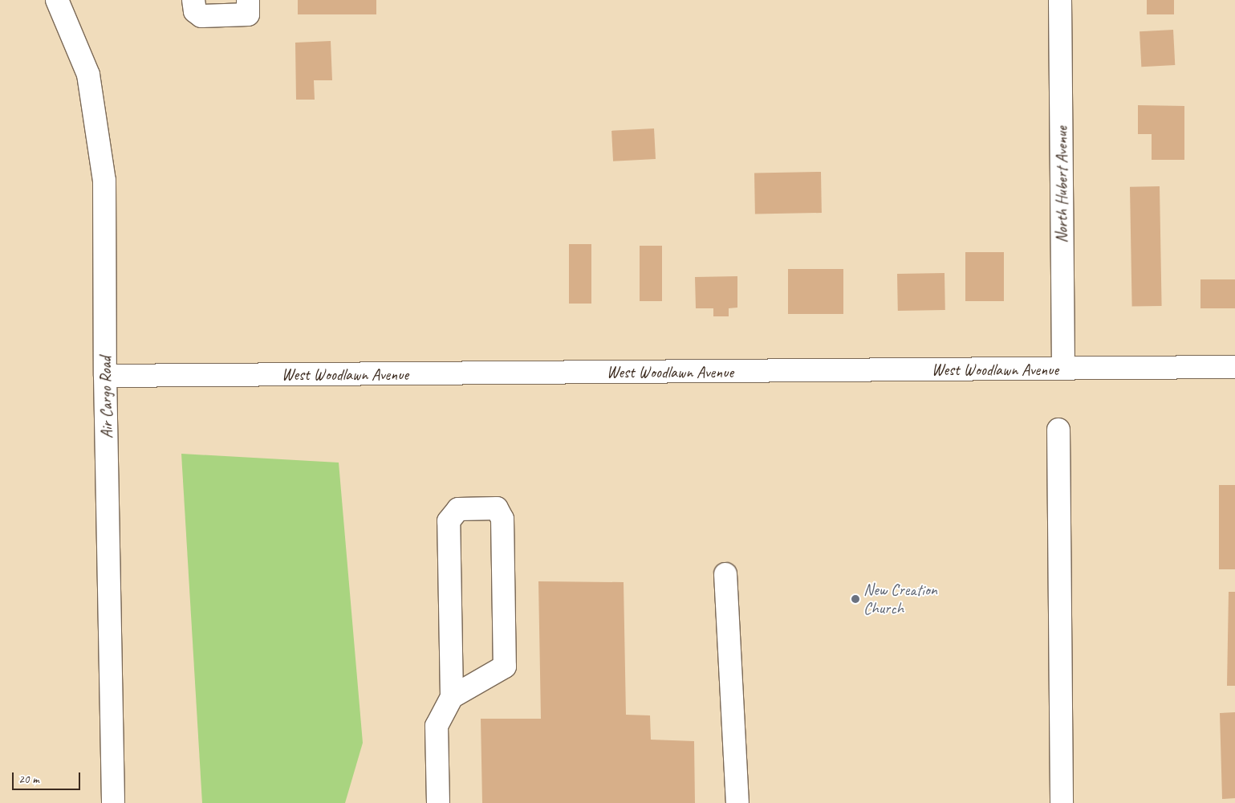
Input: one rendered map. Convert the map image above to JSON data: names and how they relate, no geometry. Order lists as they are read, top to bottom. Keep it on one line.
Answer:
{"streets":{"street":["North Hubert Avenue","West Woodlawn Avenue","Air Cargo Road"]},"crossings":[["North Hubert Avenue","West Woodlawn Avenue"],["West Woodlawn Avenue","Air Cargo Road"]],"places":["New Creation Church"],"scale_bar":"20 m"}
